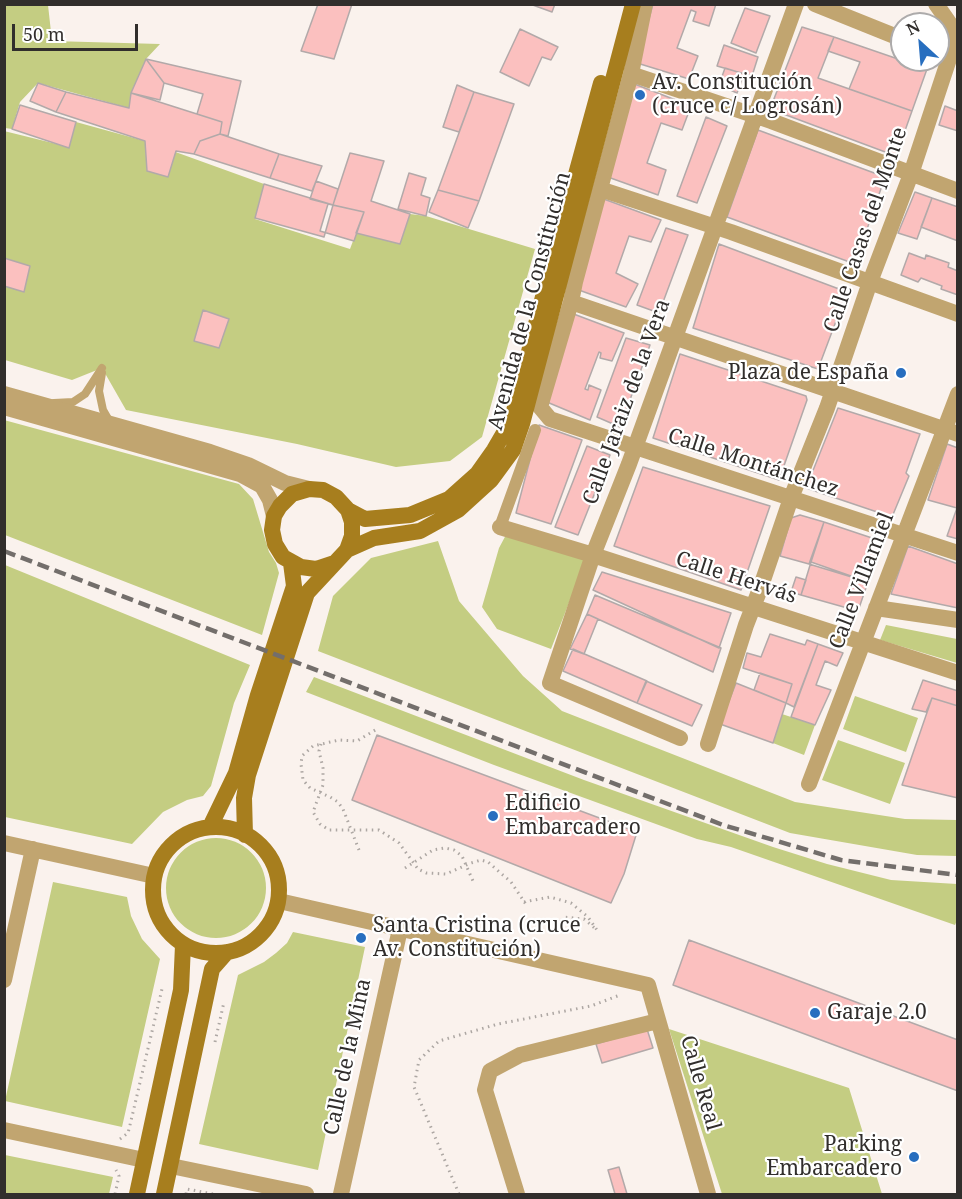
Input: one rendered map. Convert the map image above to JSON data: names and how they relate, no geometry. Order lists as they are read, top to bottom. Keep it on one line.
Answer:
{"streets":{"main road":["Avenida de la Constitución"],"street":["Calle Casas del Monte","Calle Jaraiz de la Vera","Calle Montánchez","Calle Hervás","Calle Villamiel","Calle de la Mina","Calle Real"]},"crossings":[["Calle Casas del Monte","Calle Montánchez"],["Calle Casas del Monte","Calle Hervás"],["Avenida de la Constitución","Calle Montánchez"],["Calle Jaraiz de la Vera","Calle Montánchez"],["Calle Jaraiz de la Vera","Calle Hervás"],["Calle Montánchez","Calle Villamiel"],["Calle Hervás","Calle Villamiel"],["Calle de la Mina","Calle Real"]],"places":["Av. Constitución (cruce c/ Logrosán)","Plaza de España","Edificio Embarcadero","Santa Cristina (cruce Av. Constitución)","Garaje 2.0","Parking Embarcadero"],"scale_bar":"50 m","north":"top left"}
